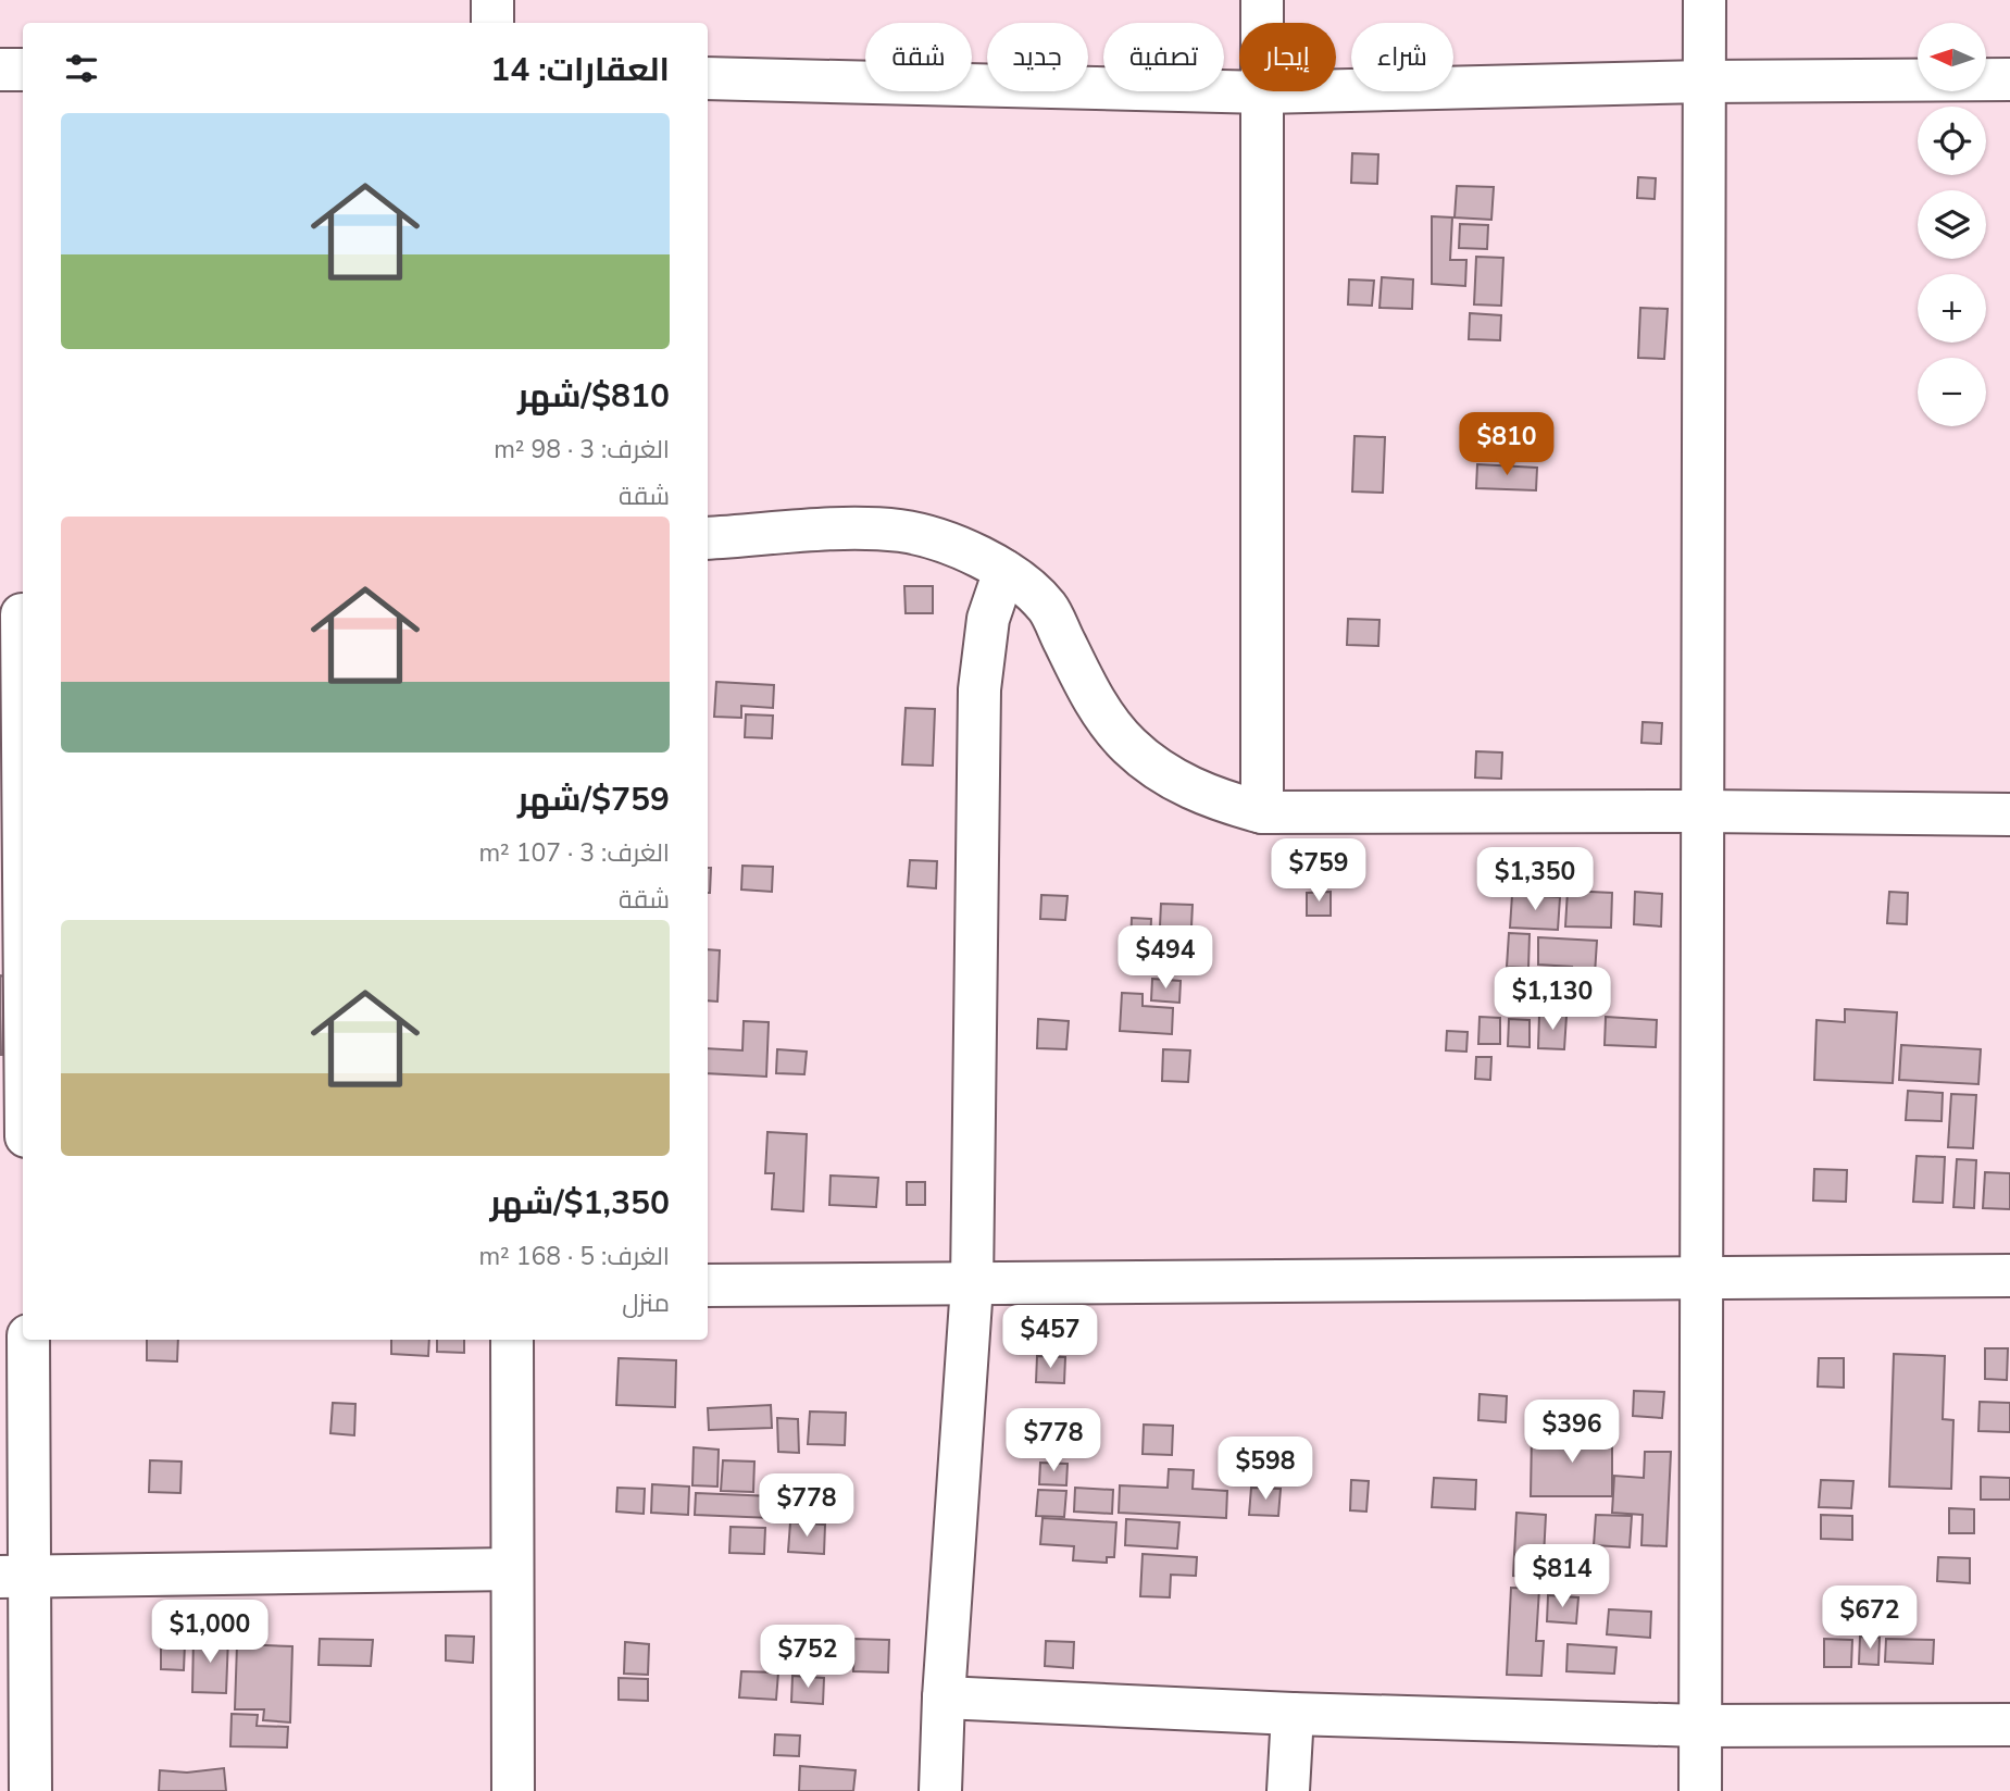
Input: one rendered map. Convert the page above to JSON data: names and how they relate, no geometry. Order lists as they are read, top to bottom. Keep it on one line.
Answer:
{"north":"left","page":{"map_buttons":["+","−"],"chip":["شراء","إيجار","تصفية","جديد","شقة"],"heading":"العقارات: 14","list":[{"name":"$810/شهر","note":"الغرف: 3 · 98 m² · شقة"},{"name":"$759/شهر","note":"الغرف: 3 · 107 m² · شقة"},{"name":"$1,350/شهر","note":"الغرف: 5 · 168 m² · منزل"}],"price":["$810","$759","$1,350","$494","$1,130","$457","$396","$778","$598","$778","$814","$672","$1,000","$752"]}}
